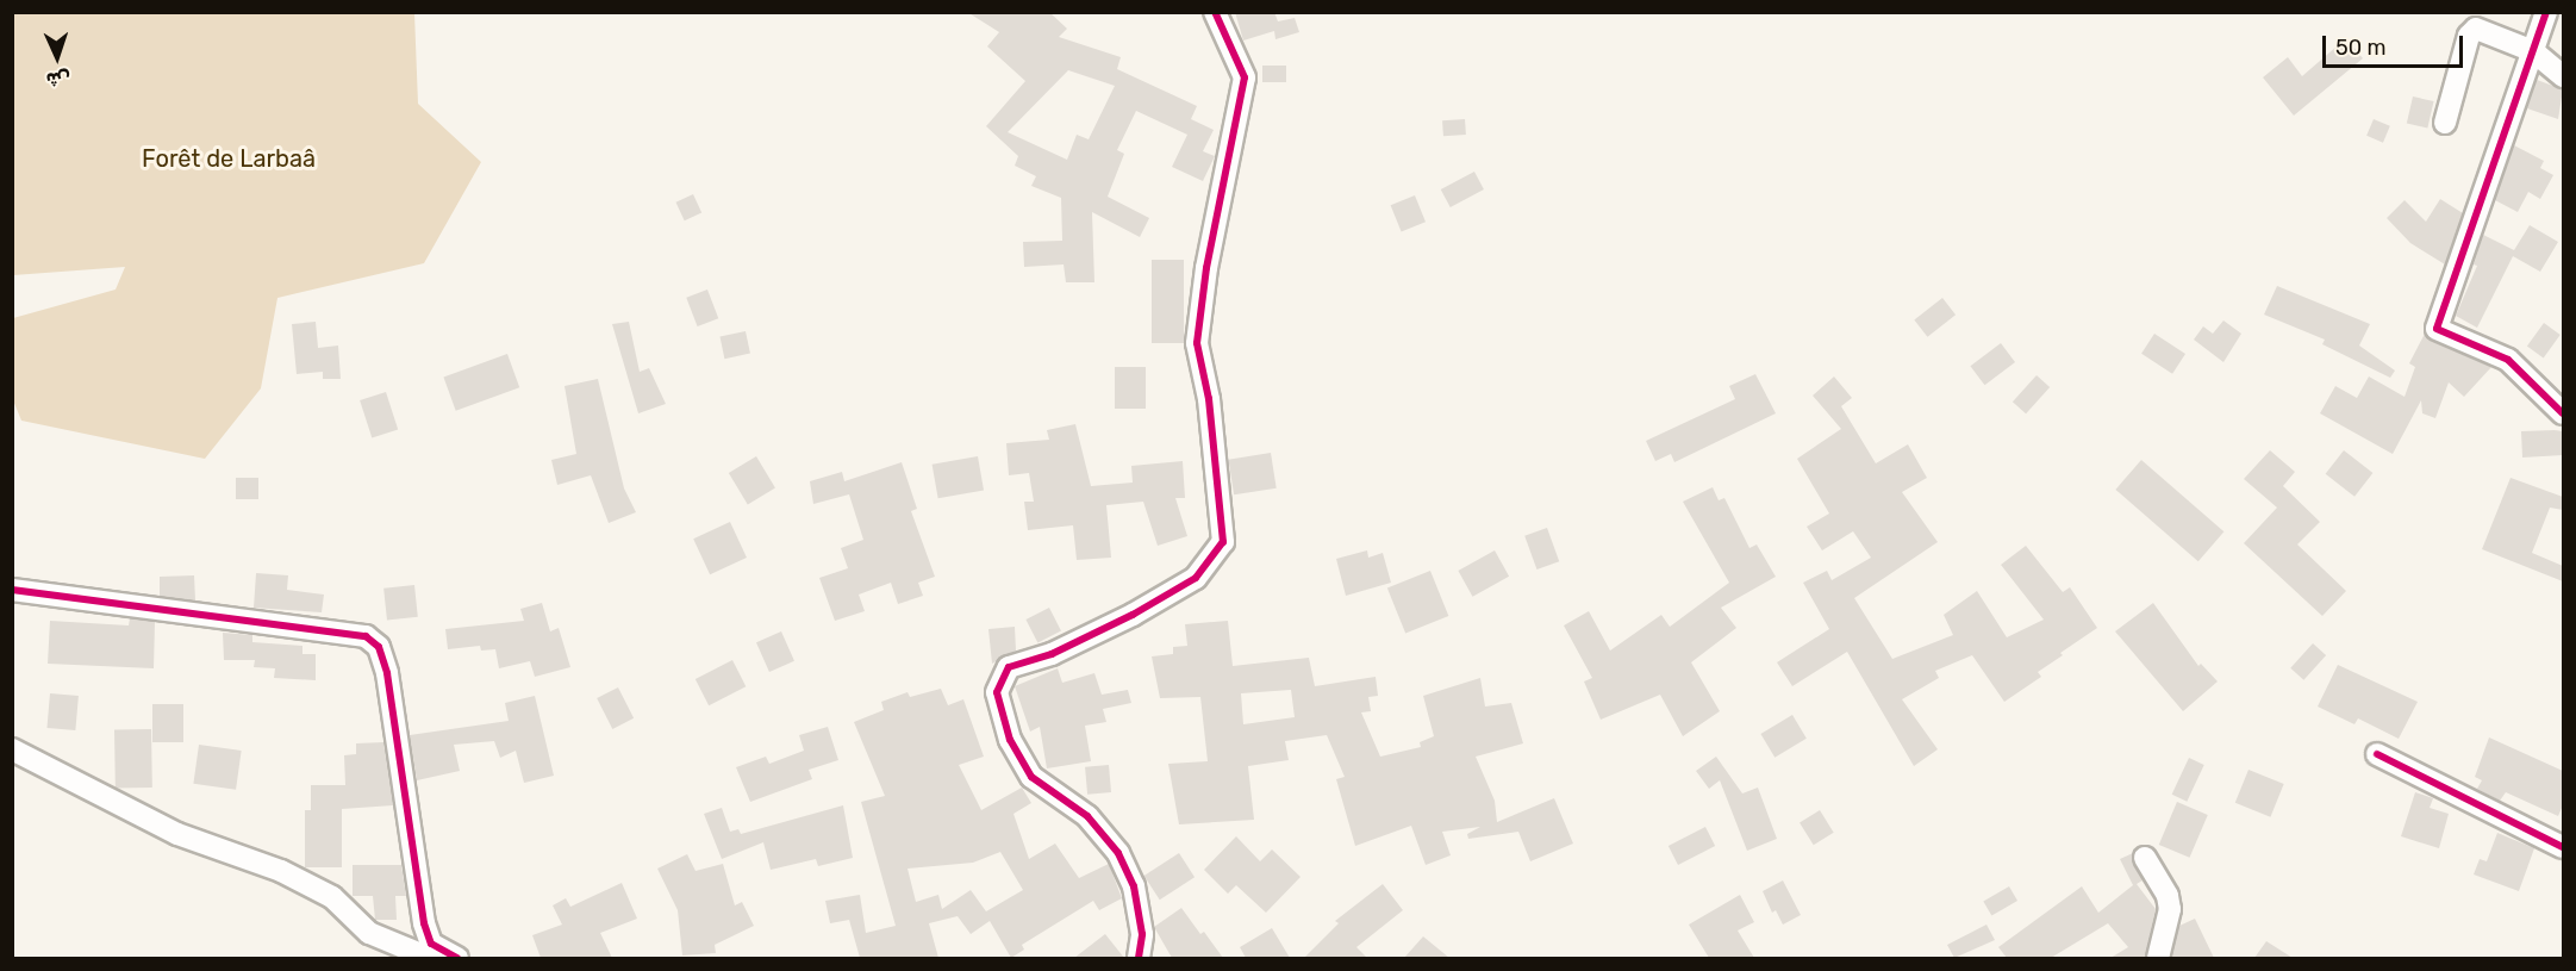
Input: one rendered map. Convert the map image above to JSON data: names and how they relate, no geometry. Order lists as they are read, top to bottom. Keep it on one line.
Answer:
{"parks":["Forêt de Larbaâ"],"scale_bar":"50 m","north":"bottom"}
